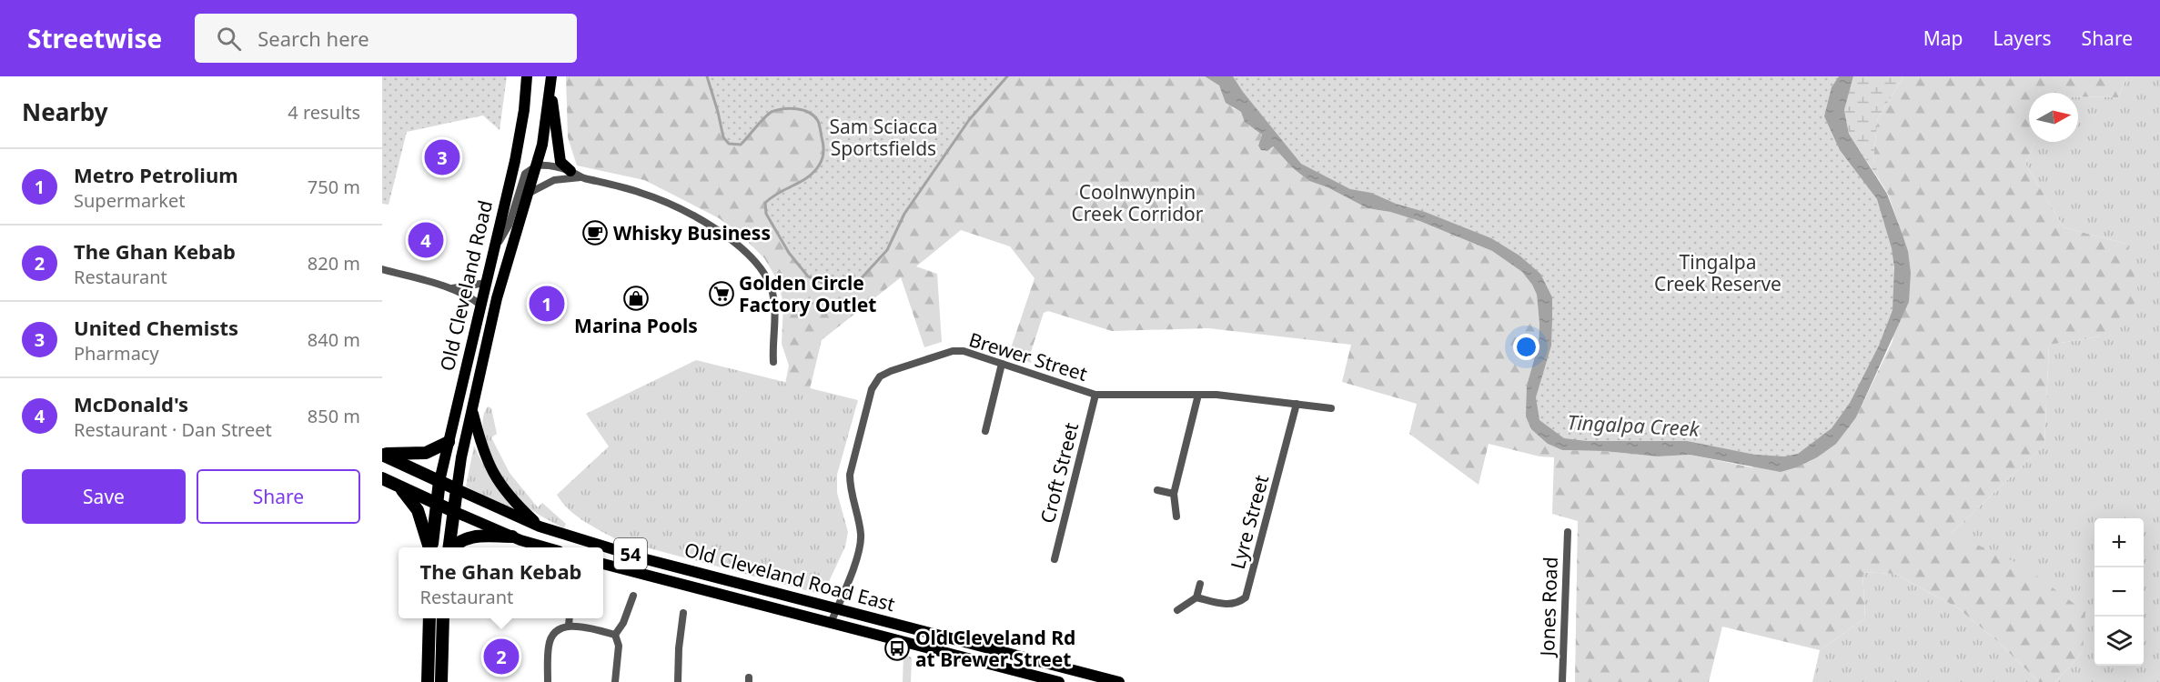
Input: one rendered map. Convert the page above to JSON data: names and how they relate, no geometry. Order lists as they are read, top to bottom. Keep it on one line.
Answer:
{"streets":{"highway":["Old Cleveland Road"],"main road":["54","Old Cleveland Road East"],"street":["Brewer Street","Croft Street","Lyre Street","Jones Road"]},"crossings":[["Old Cleveland Road","54"],["Old Cleveland Road","Old Cleveland Road East"],["Brewer Street","Croft Street"],["Brewer Street","Lyre Street"],["Brewer Street","Old Cleveland Road East"],["54","Old Cleveland Road East"]],"water":["Tingalpa Creek"],"parks":["Sam Sciacca Sportsfields","Coolnwynpin Creek Corridor","Tingalpa Creek Reserve"],"places":{"cafe":["Whisky Business"],"supermarket":["Golden Circle Factory Outlet"],"shop":["Marina Pools"],"bus stop":["Old Cleveland Rd at Brewer Street"]},"north":"right","page":{"header":"Streetwise","search":"Search here","nav":["Map","Layers","Share"],"heading":["Nearby","4 results"],"pins":["3","4","1","2"],"list":[{"mark":"1","name":"Metro Petrolium","note":"Supermarket","value":"750 m"},{"mark":"2","name":"The Ghan Kebab","note":"Restaurant","value":"820 m"},{"mark":"3","name":"United Chemists","note":"Pharmacy","value":"840 m"},{"mark":"4","name":"McDonald's","note":"Restaurant · Dan Street","value":"850 m"}],"buttons":["Save","Share"],"map_buttons":["+","−"],"popup":["The Ghan Kebab","Restaurant"]}}
